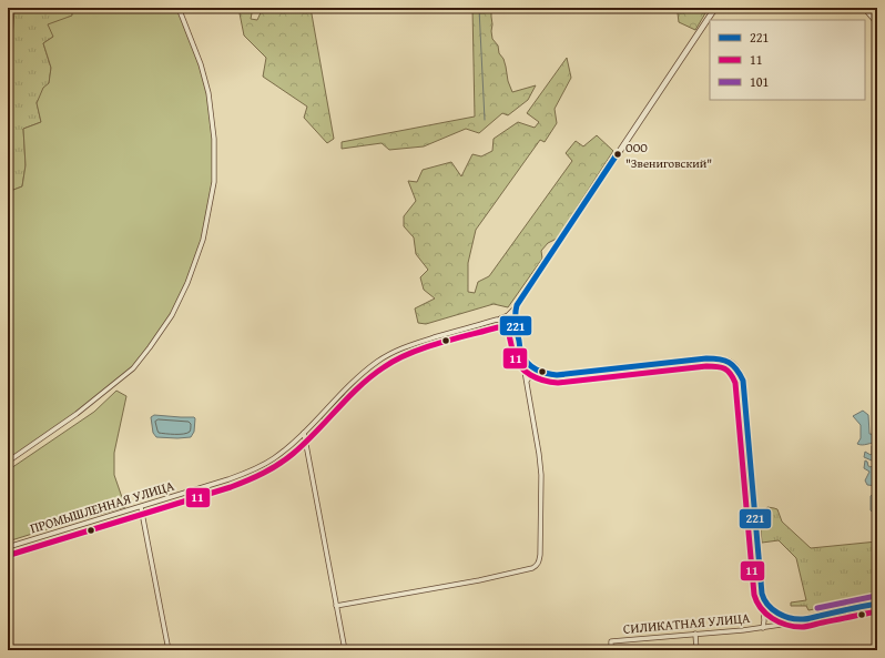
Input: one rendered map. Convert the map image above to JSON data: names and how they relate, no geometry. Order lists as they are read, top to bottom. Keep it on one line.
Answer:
{"streets":{"street":["ПРОМЫШЛЕННАЯ УЛИЦА","СИЛИКАТНАЯ УЛИЦА"]},"places":["ООО \"Звениговский\""],"lines":["transit line 221","transit line 11","transit line 101"],"legend":["221","11","101"]}
